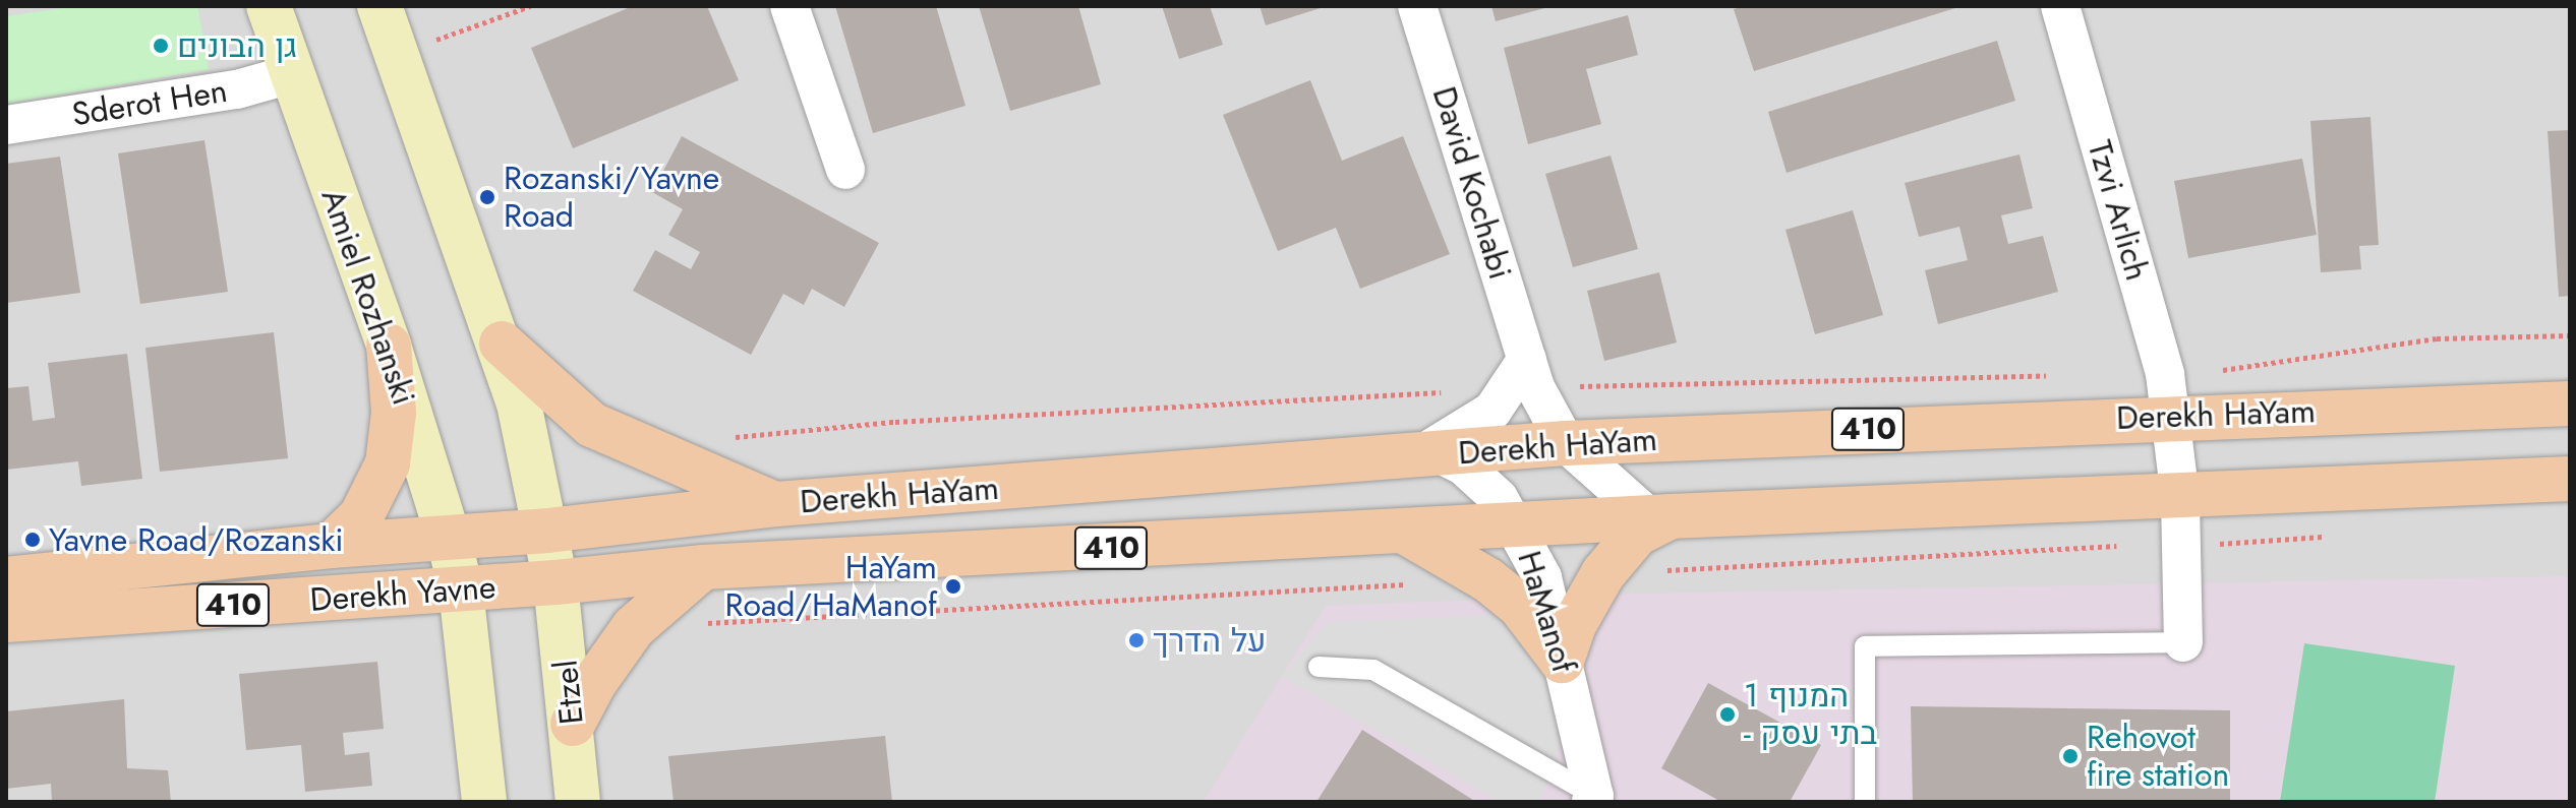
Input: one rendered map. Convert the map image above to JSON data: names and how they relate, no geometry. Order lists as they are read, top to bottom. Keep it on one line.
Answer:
{"streets":{"main road":["Derekh HaYam","410","Derekh Yavne"],"street":["Sderot Hen","David Kochabi","Tzvi Arlich","Amiel Rozhanski","HaManof","Etzel"]},"crossings":[["Sderot Hen","Amiel Rozhanski"],["David Kochabi","Derekh HaYam"],["Tzvi Arlich","Derekh HaYam"],["Amiel Rozhanski","Derekh Yavne"],["Derekh HaYam","Derekh Yavne"],["Derekh HaYam","HaManof"],["Derekh HaYam","Etzel"],["Derekh Yavne","Etzel"]],"places":["גן הבונים","Rozanski/Yavne Road","Yavne Road/Rozanski","HaYam Road/HaManof","על הדרך","המנוף 1 - בתי עסק","Rehovot fire station"]}
